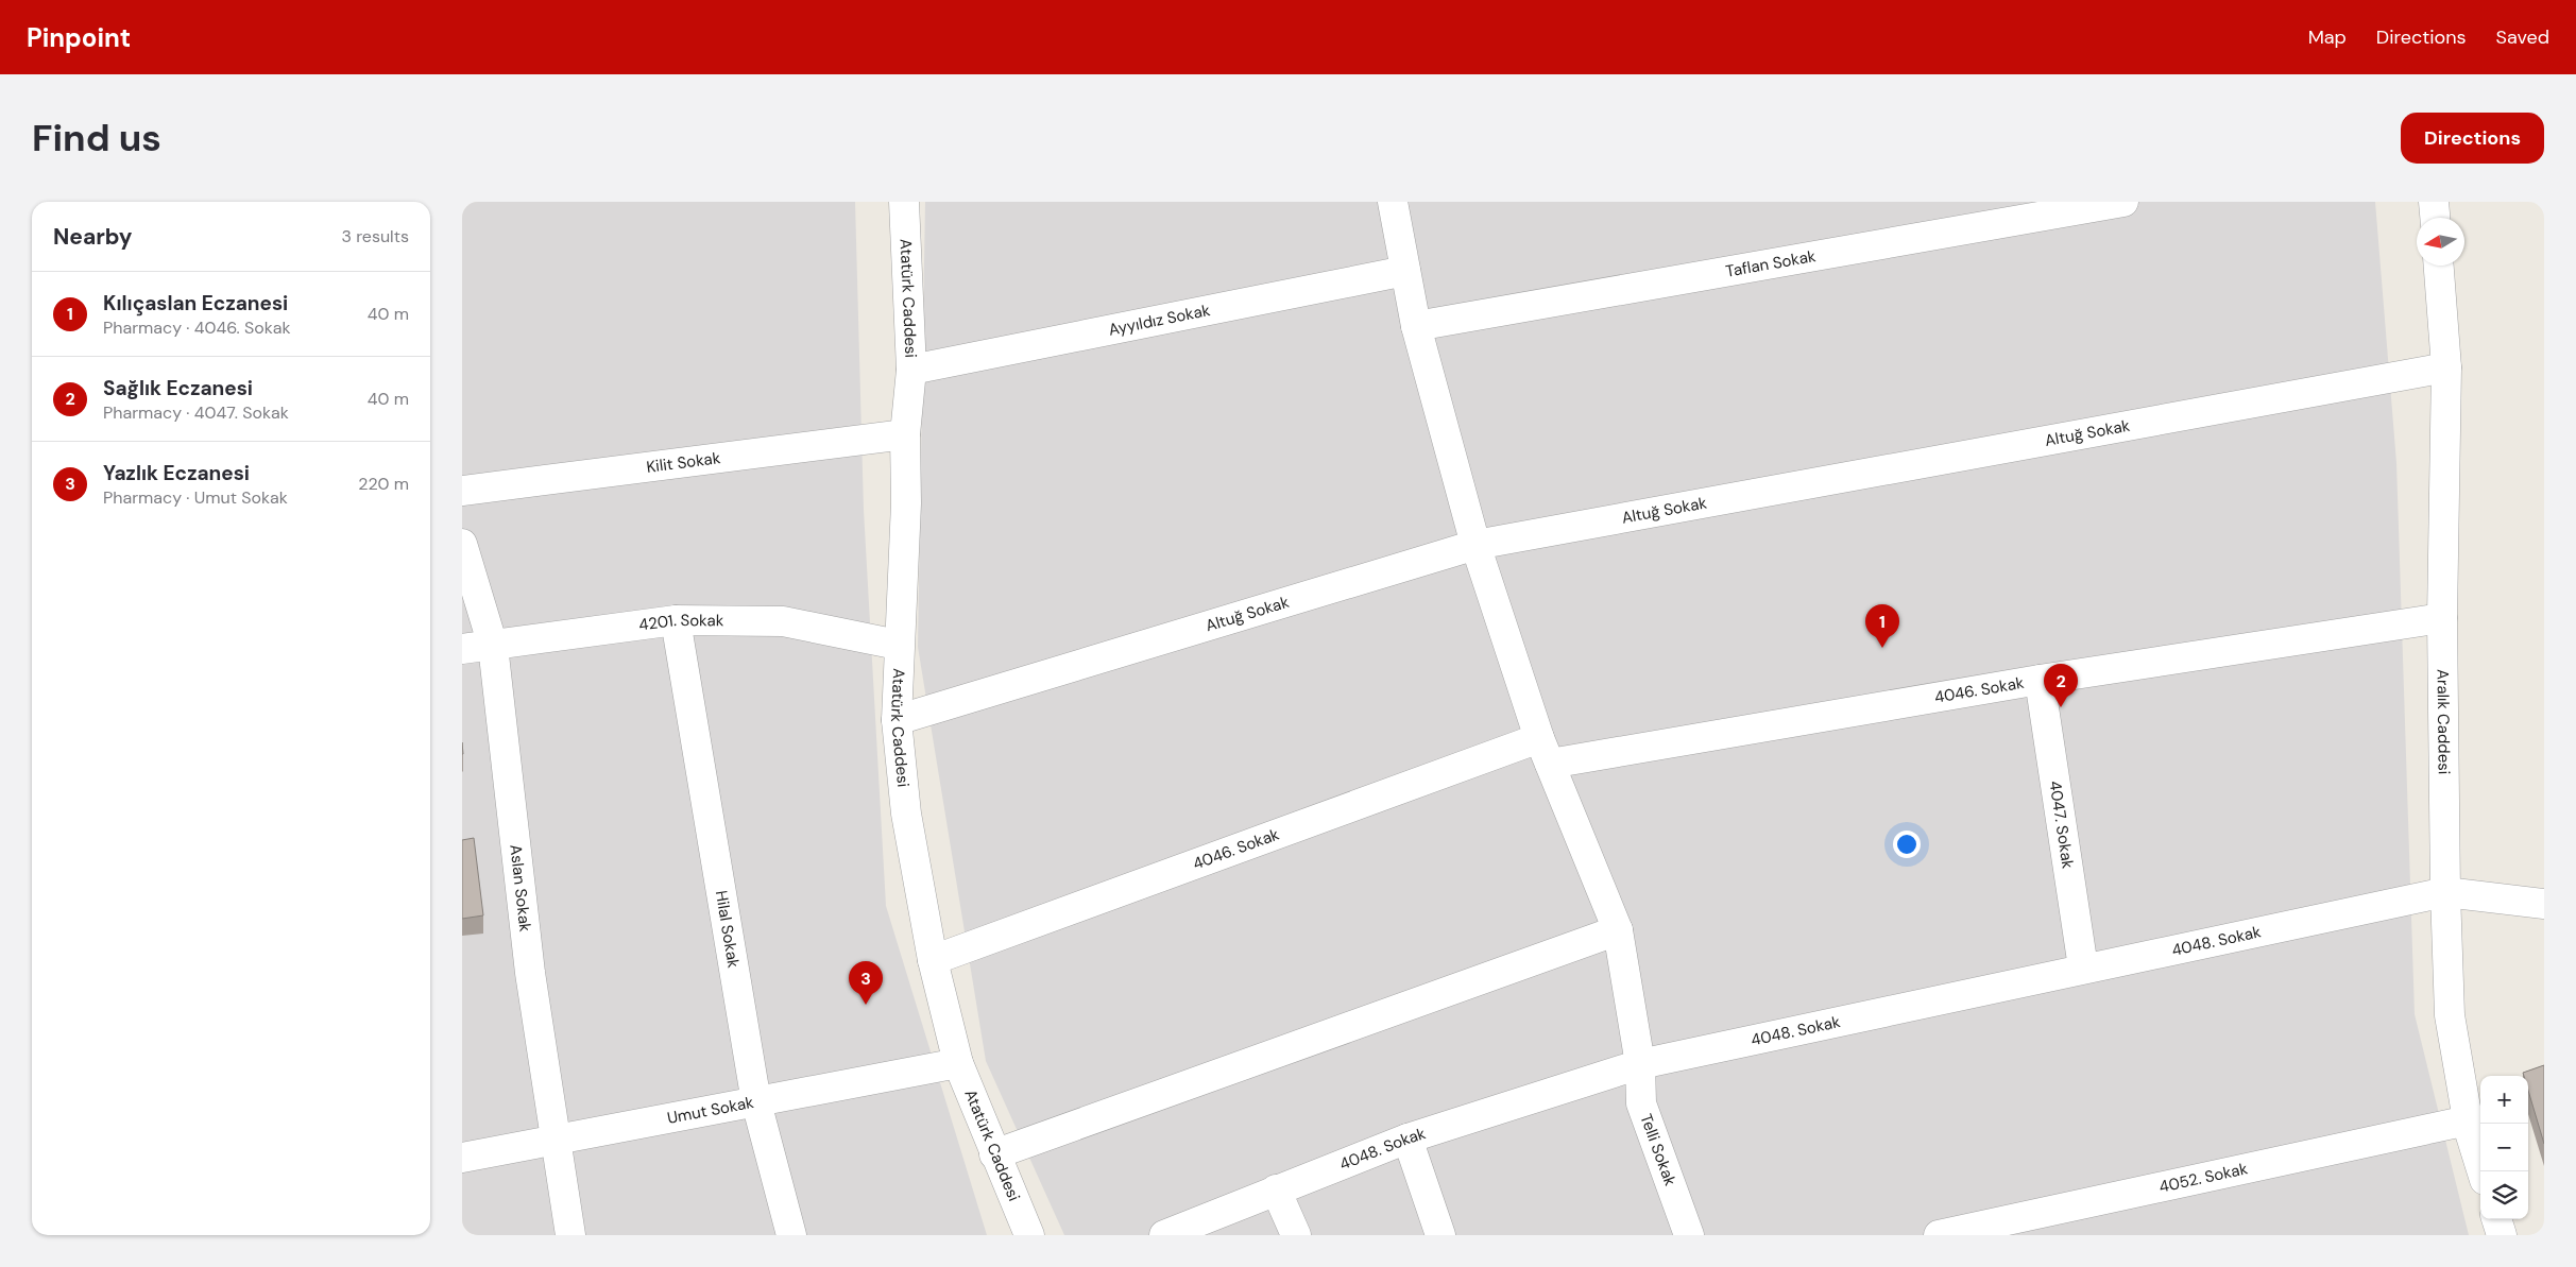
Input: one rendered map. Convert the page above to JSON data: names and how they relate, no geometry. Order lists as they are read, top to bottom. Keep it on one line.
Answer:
{"streets":{"street":["Taflan Sokak","Atatürk Caddesi","Ayyıldız Sokak","Altuğ Sokak","Kilit Sokak","4201. Sokak","4046. Sokak","Aralık Caddesi","4047. Sokak","Aslan Sokak","Hilal Sokak","4048. Sokak","Umut Sokak","Telli Sokak","4052. Sokak"]},"crossings":[["Taflan Sokak","Telli Sokak"],["Atatürk Caddesi","Ayyıldız Sokak"],["Atatürk Caddesi","Altuğ Sokak"],["Atatürk Caddesi","Kilit Sokak"],["Atatürk Caddesi","4201. Sokak"],["Atatürk Caddesi","4046. Sokak"],["Atatürk Caddesi","Umut Sokak"],["Ayyıldız Sokak","Telli Sokak"],["Altuğ Sokak","Aralık Caddesi"],["Altuğ Sokak","Telli Sokak"],["4201. Sokak","Aslan Sokak"],["4201. Sokak","Hilal Sokak"],["4046. Sokak","Aralık Caddesi"],["4046. Sokak","4047. Sokak"],["4046. Sokak","Telli Sokak"],["Aralık Caddesi","4048. Sokak"],["Aralık Caddesi","4052. Sokak"],["4047. Sokak","4048. Sokak"],["Aslan Sokak","Umut Sokak"],["Hilal Sokak","Umut Sokak"],["4048. Sokak","Telli Sokak"]],"north":"left","page":{"header":"Pinpoint","nav":["Map","Directions","Saved"],"buttons":"Directions","title":"Find us","heading":["Nearby","3 results"],"list":[{"mark":"1","name":"Kılıçaslan Eczanesi","note":"Pharmacy · 4046. Sokak","value":"40 m"},{"mark":"2","name":"Sağlık Eczanesi","note":"Pharmacy · 4047. Sokak","value":"40 m"},{"mark":"3","name":"Yazlık Eczanesi","note":"Pharmacy · Umut Sokak","value":"220 m"}],"pins":["1","2","3"],"map_buttons":["+","−"]}}
